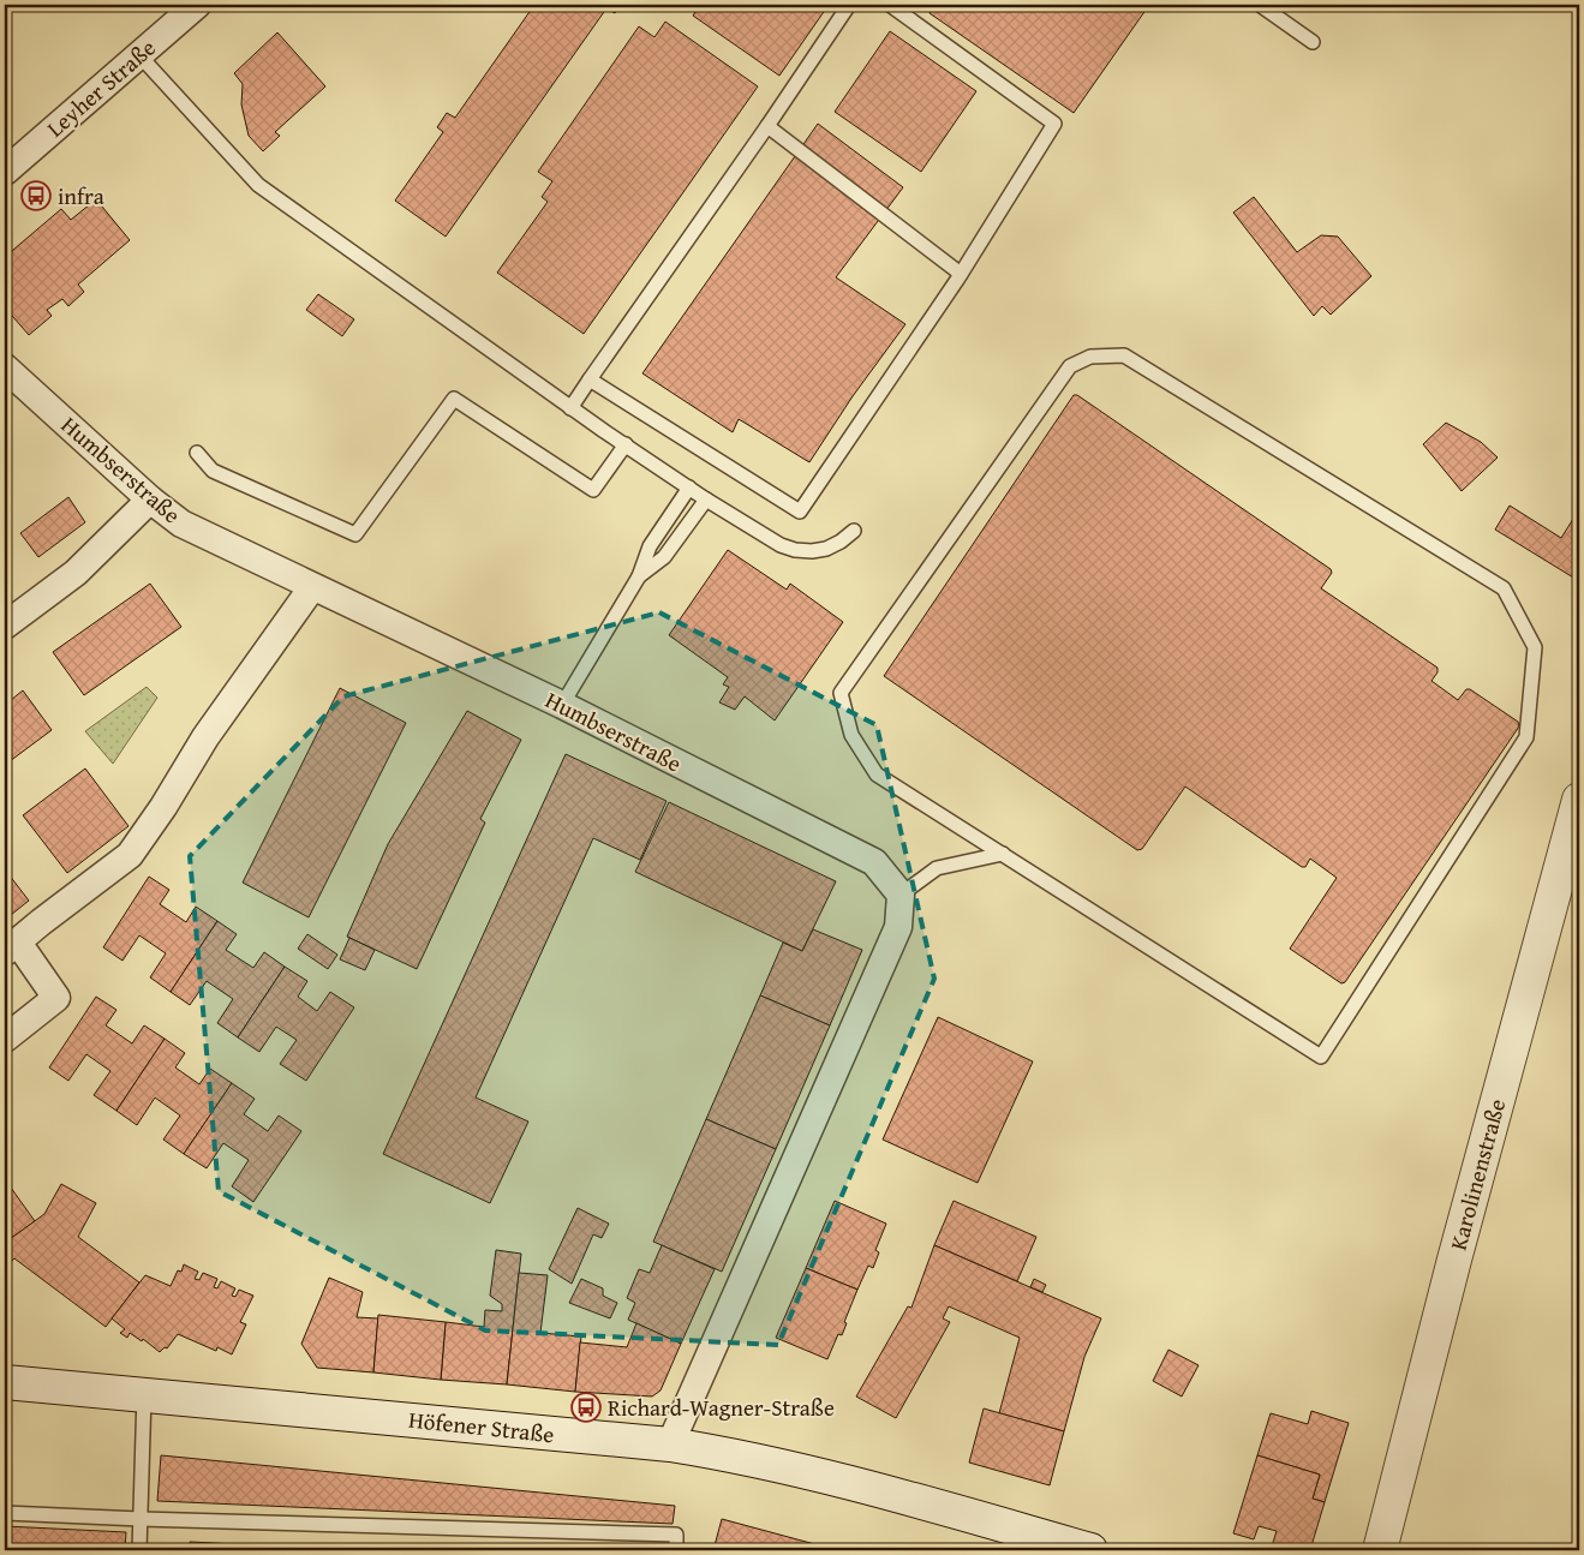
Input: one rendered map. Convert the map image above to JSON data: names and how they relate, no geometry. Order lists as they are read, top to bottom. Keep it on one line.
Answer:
{"streets":{"main road":["Karolinenstraße","Höfener Straße"],"street":["Leyher Straße","Humbserstraße"]},"places":{"bus stop":["infra","Richard-Wagner-Straße"]}}
